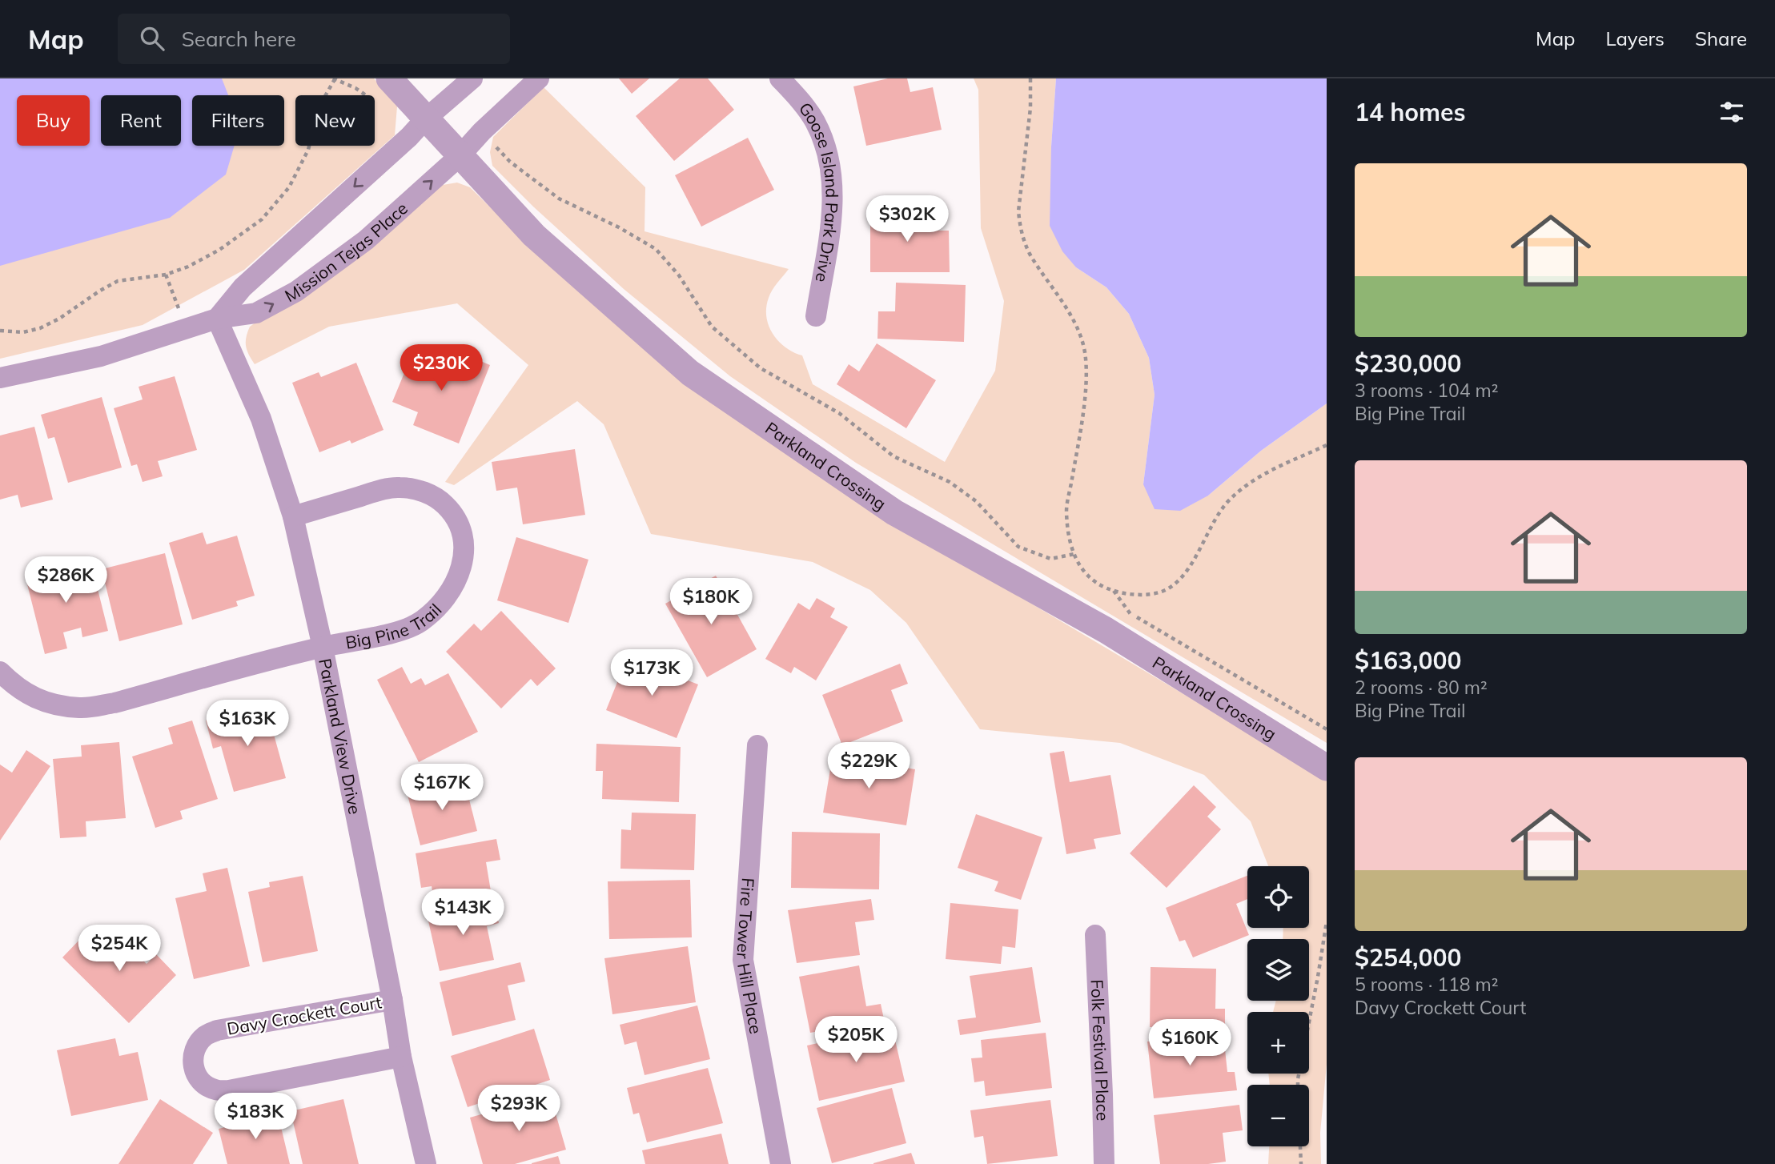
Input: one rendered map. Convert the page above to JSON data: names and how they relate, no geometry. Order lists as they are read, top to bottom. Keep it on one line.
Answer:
{"streets":{"street":["Goose Island Park Drive","Mission Tejas Place","Parkland Crossing","Big Pine Trail","Parkland View Drive","Fire Tower Hill Place","Davy Crockett Court","Folk Festival Place"]},"crossings":[["Mission Tejas Place","Parkland Crossing"],["Mission Tejas Place","Parkland View Drive"],["Big Pine Trail","Parkland View Drive"],["Parkland View Drive","Davy Crockett Court"]],"page":{"header":"Map","search":"Search here","nav":["Map","Layers","Share"],"heading":"14 homes","chip":["Buy","Rent","Filters","New"],"list":[{"name":"$230,000","note":"3 rooms · 104 m² · Big Pine Trail"},{"name":"$163,000","note":"2 rooms · 80 m² · Big Pine Trail"},{"name":"$254,000","note":"5 rooms · 118 m² · Davy Crockett Court"}],"price":["$302K","$230K","$286K","$180K","$173K","$163K","$229K","$167K","$143K","$254K","$205K","$160K","$293K","$183K"],"map_buttons":["+","−"]}}
